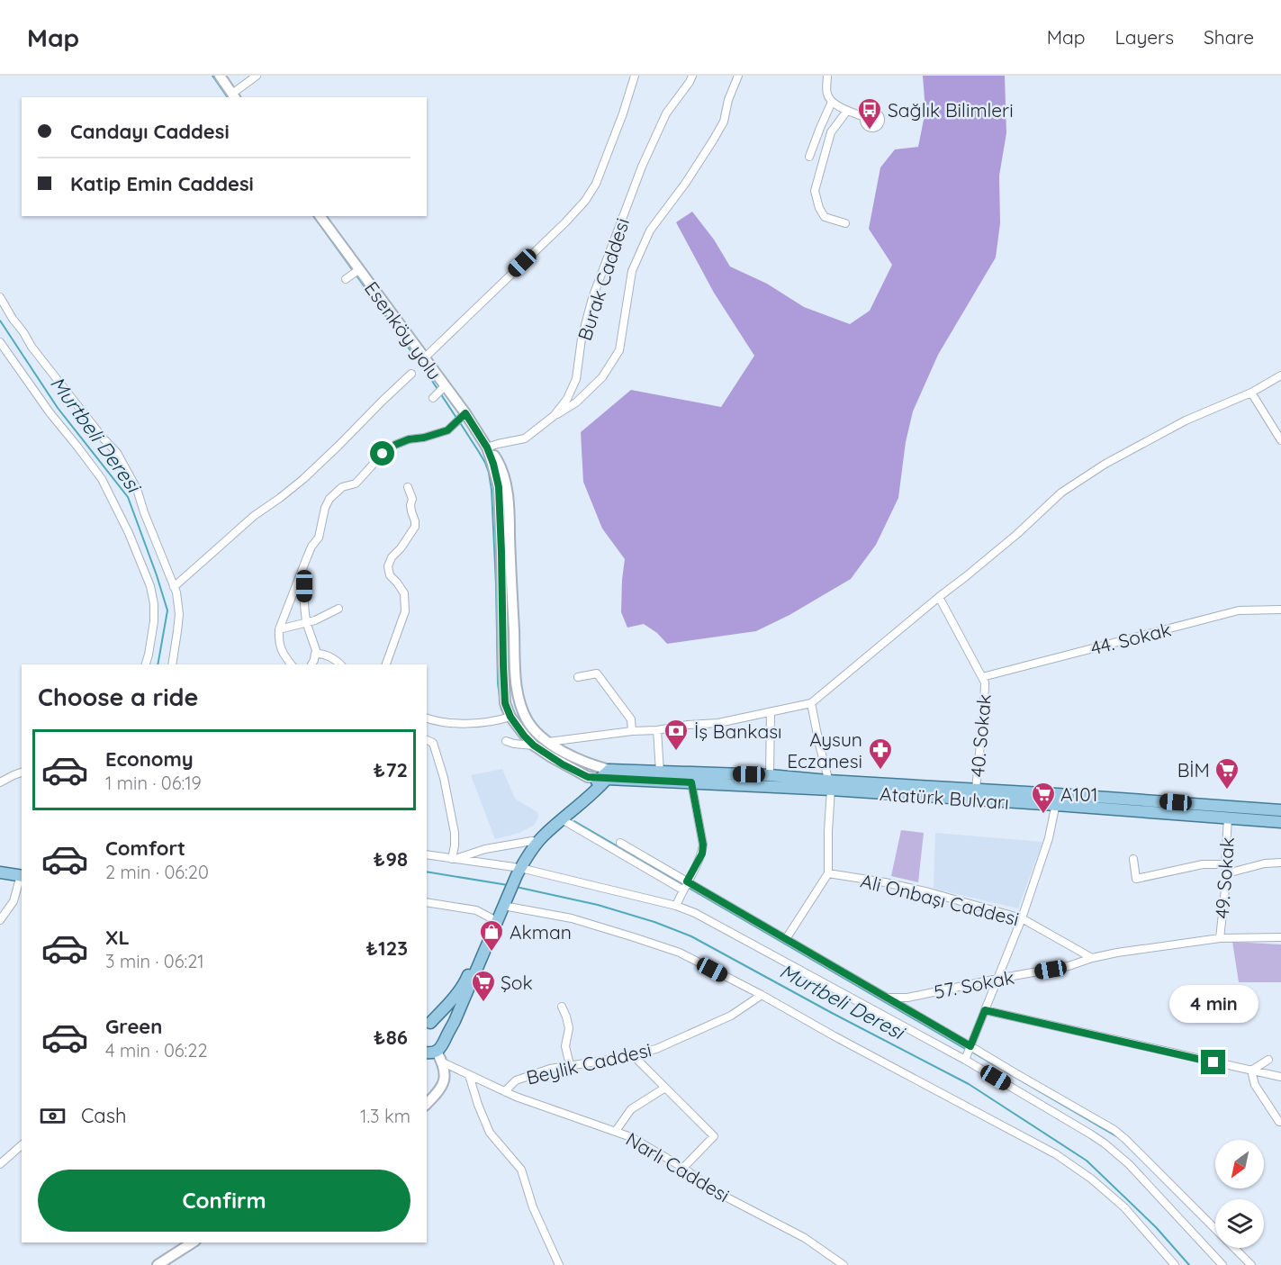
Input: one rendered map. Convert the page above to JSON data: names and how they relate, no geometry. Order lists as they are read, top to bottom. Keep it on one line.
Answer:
{"streets":{"main road":["Atatürk Bulvarı"],"street":["Burak Caddesi","Esenköy yolu","44. Sokak","40. Sokak","49. Sokak","Ali Onbaşı Caddesi","57. Sokak","Beylik Caddesi","Narlı Caddesi"]},"crossings":[["Burak Caddesi","Esenköy yolu"],["44. Sokak","40. Sokak"],["40. Sokak","Atatürk Bulvarı"],["Atatürk Bulvarı","49. Sokak"],["Ali Onbaşı Caddesi","57. Sokak"],["Beylik Caddesi","Narlı Caddesi"]],"water":["Murtbeli Deresi"],"places":{"bus stop":["Sağlık Bilimleri"],"bank":["İş Bankası"],"pharmacy":["Aysun Eczanesi"],"supermarket":["BİM","A101","Şok"],"shop":["Akman"]},"north":"bottom left","page":{"header":"Map","nav":["Map","Layers","Share"],"banner":["Candayı Caddesi","Katip Emin Caddesi"],"heading":"Choose a ride","list":[{"name":"Economy","note":"1 min · 06:19","value":"₺72"},{"name":"Comfort","note":"2 min · 06:20","value":"₺98"},{"name":"XL","note":"3 min · 06:21","value":"₺123"},{"name":"Green","note":"4 min · 06:22","value":"₺86"}],"bubble":"4 min","pay":["Cash","1.3 km"],"buttons":"Confirm"}}
